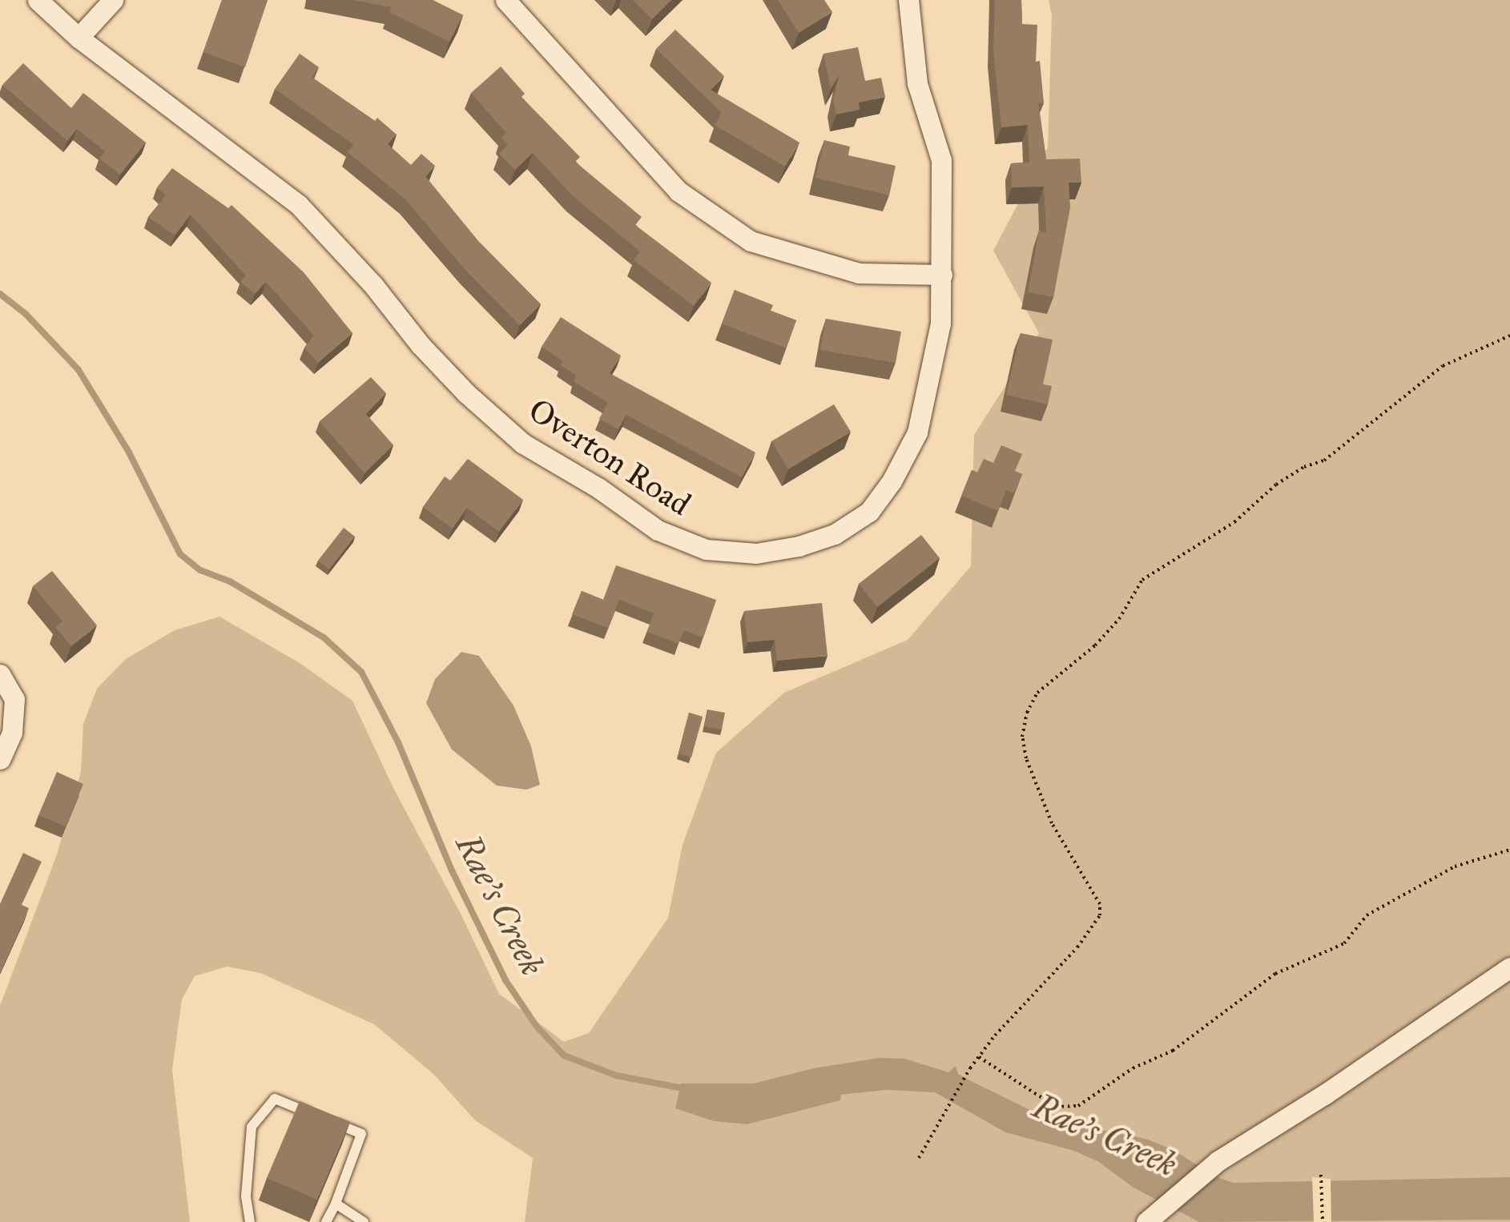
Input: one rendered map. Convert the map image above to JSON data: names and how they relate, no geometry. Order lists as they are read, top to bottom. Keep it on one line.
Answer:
{"streets":{"street":["Overton Road"]},"water":["Rae's Creek"]}
